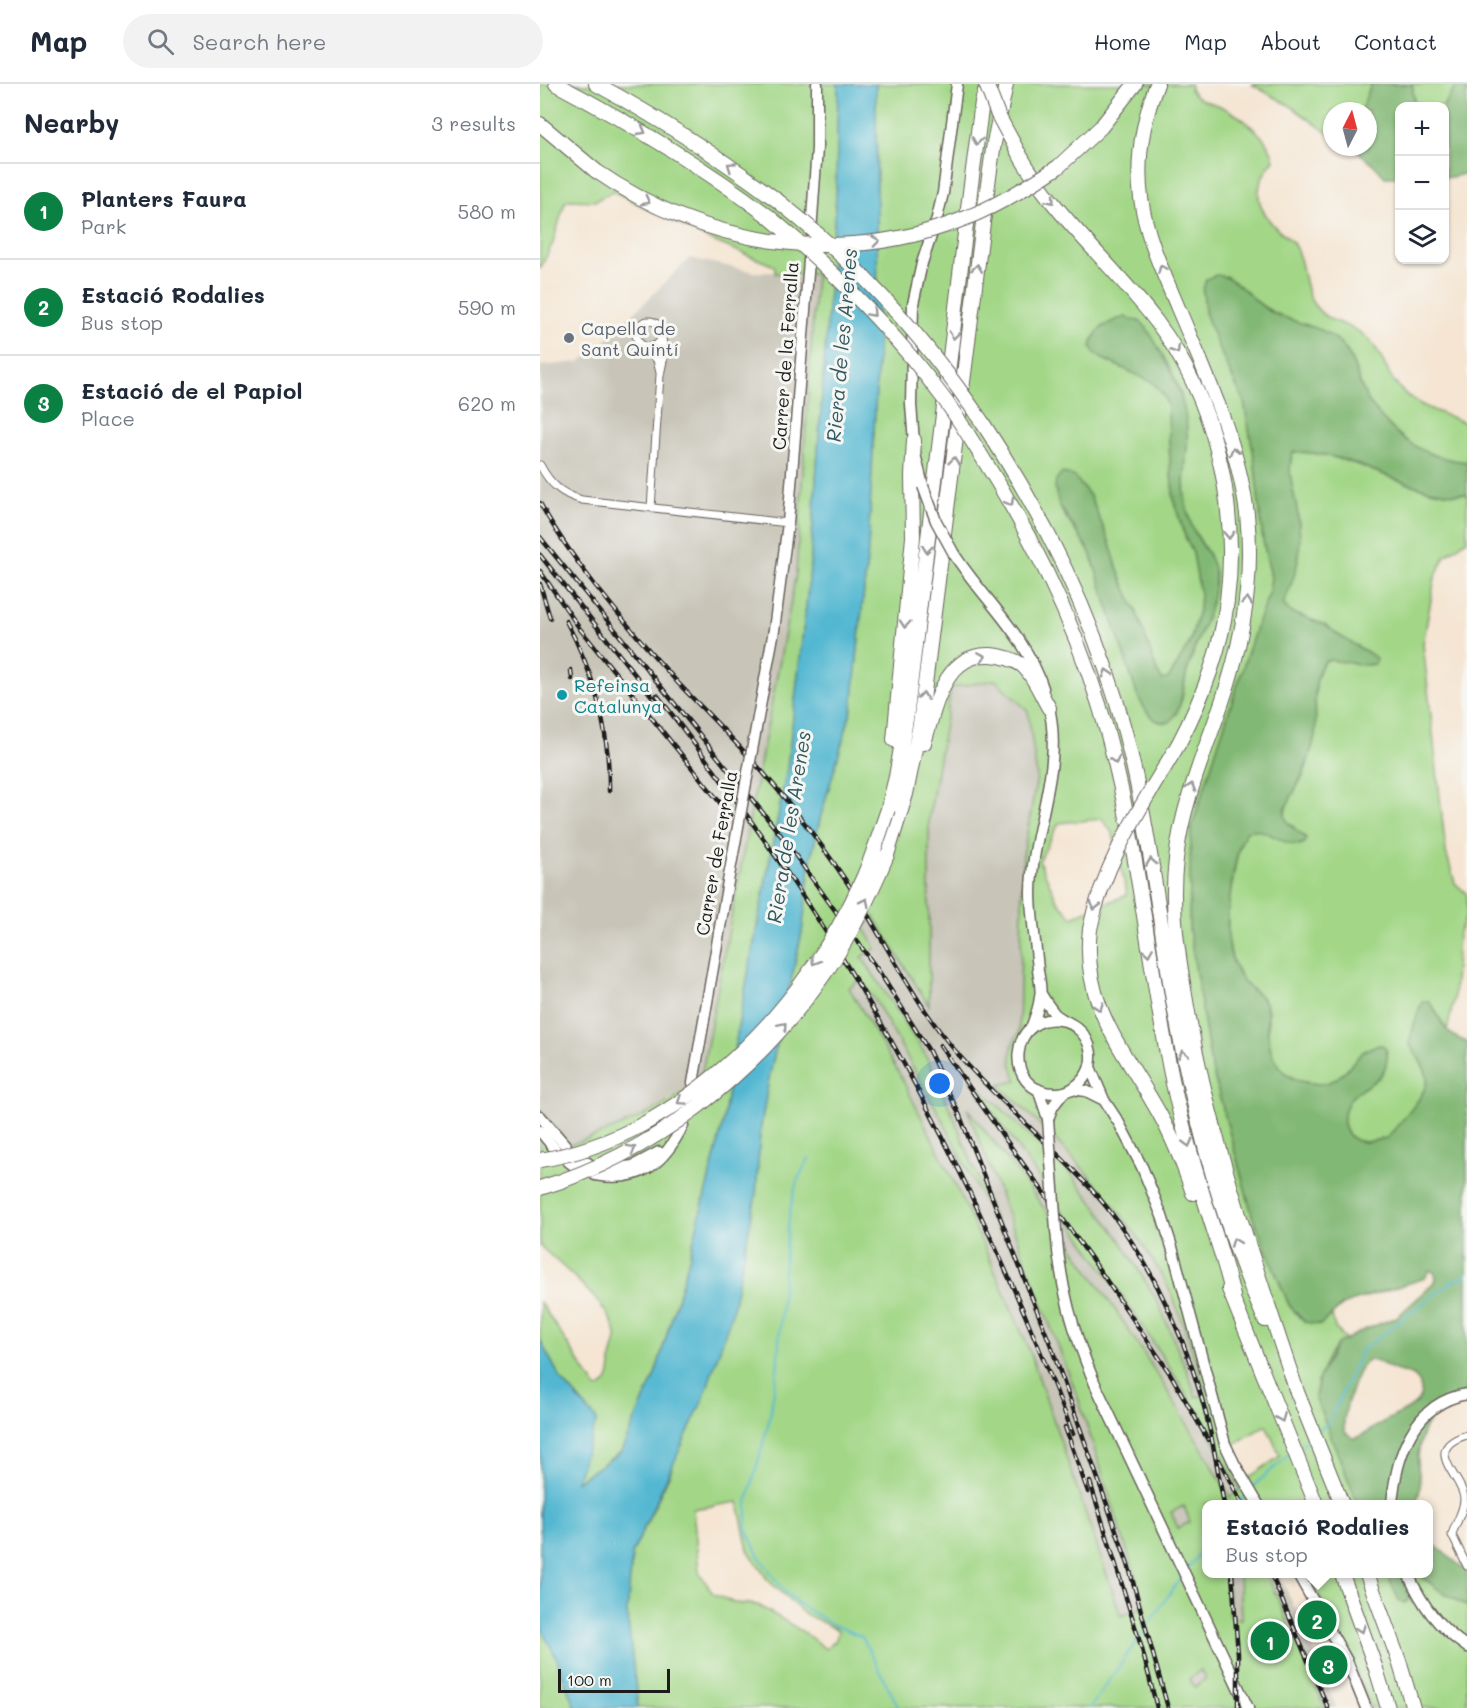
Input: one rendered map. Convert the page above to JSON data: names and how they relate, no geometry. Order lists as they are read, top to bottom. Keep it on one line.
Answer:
{"streets":{"street":["Carrer de la Ferralla","Carrer de Ferralla"]},"crossings":[["Carrer de la Ferralla","Carrer de Ferralla"]],"water":["Riera de les Arenes"],"places":["Capella de Sant Quintí","Refeinsa Catalunya"],"scale_bar":"100 m","north":"top","page":{"header":"Map","search":"Search here","nav":["Home","Map","About","Contact"],"heading":["Nearby","3 results"],"map_buttons":["+","−"],"list":[{"mark":"1","name":"Planters Faura","note":"Park","value":"580 m"},{"mark":"2","name":"Estació Rodalies","note":"Bus stop","value":"590 m"},{"mark":"3","name":"Estació de el Papiol","note":"Place","value":"620 m"}],"popup":["Estació Rodalies","Bus stop"],"pins":["2","1","3"],"scale":"100 m"}}
